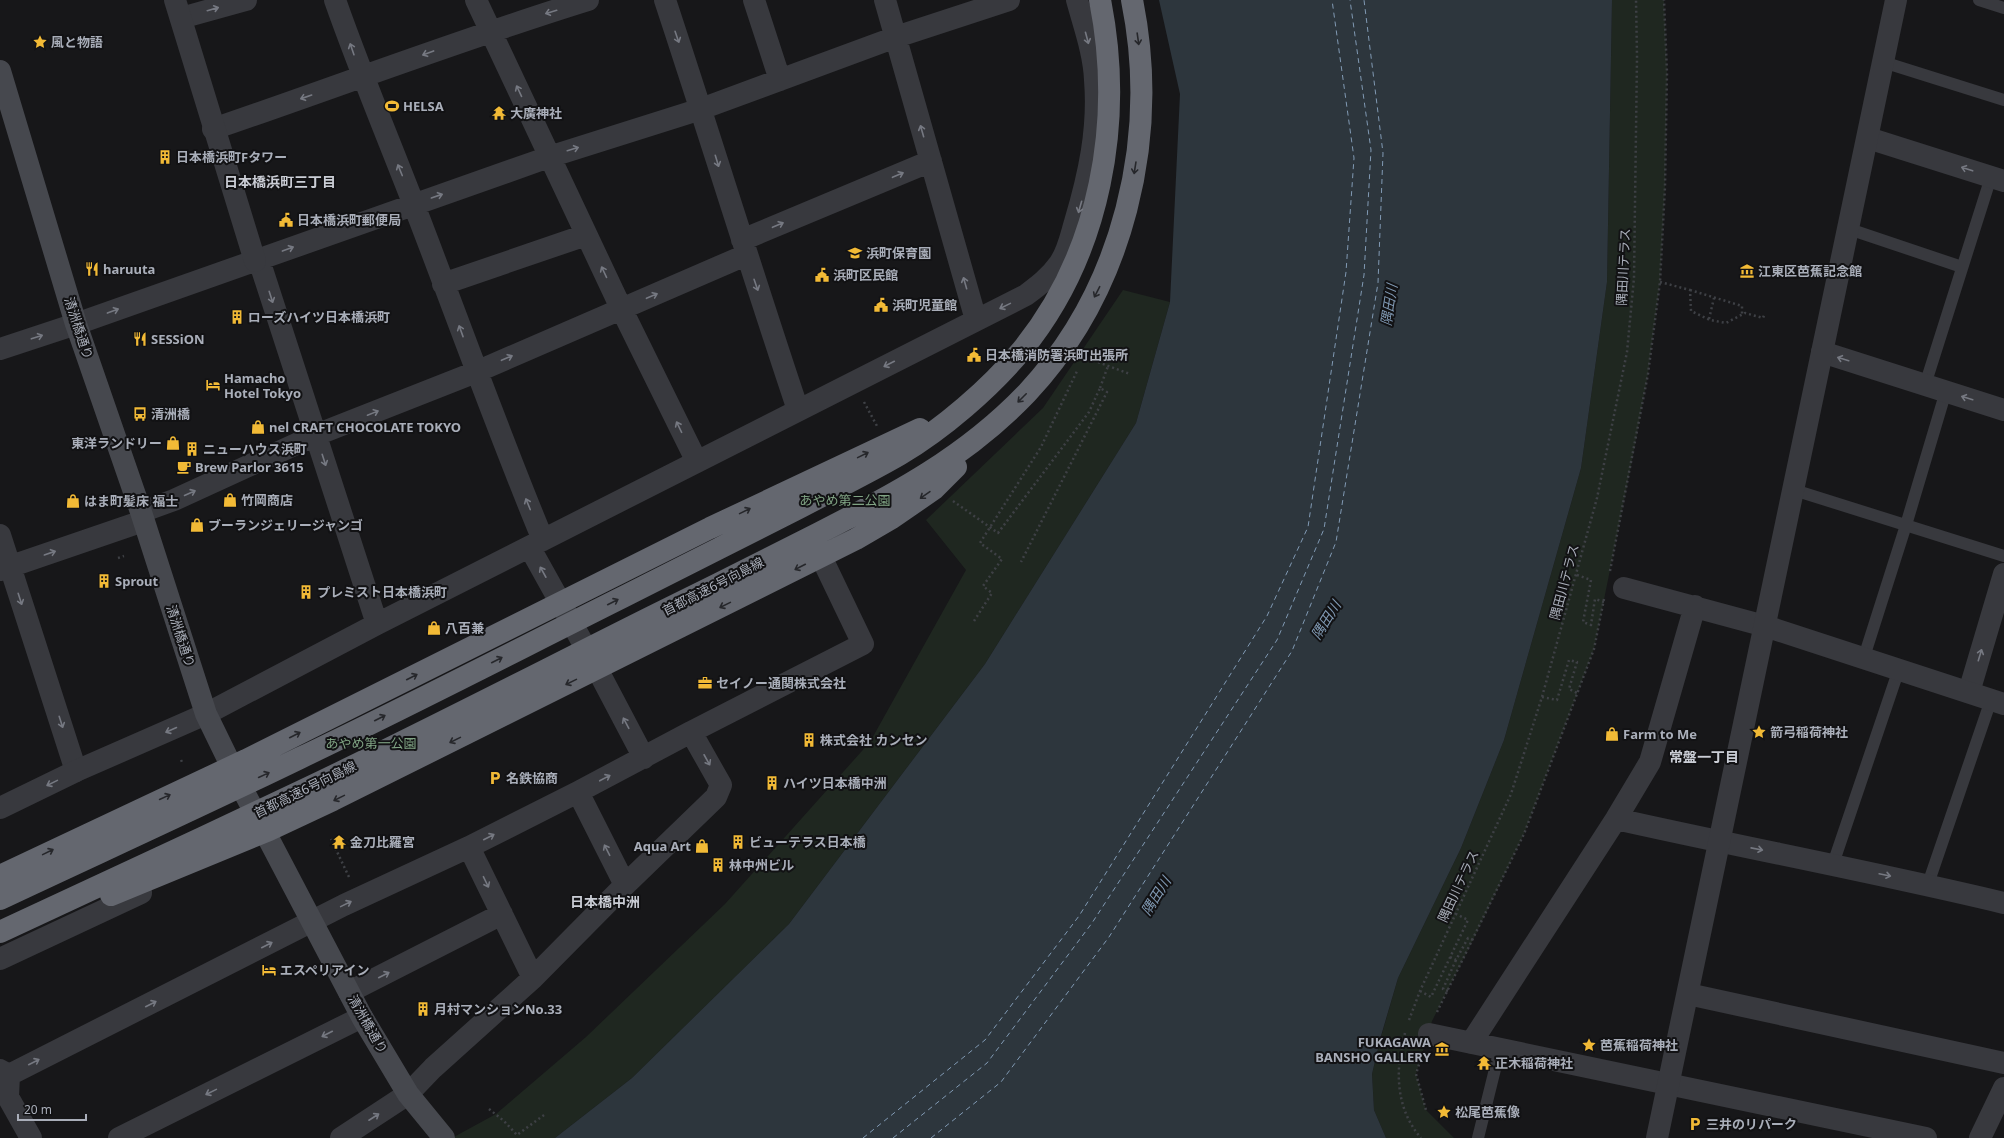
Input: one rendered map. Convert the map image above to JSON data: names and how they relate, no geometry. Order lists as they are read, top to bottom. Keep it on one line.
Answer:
{"streets":{"highway":["首都高速6号向島線"],"main road":["清洲橋通り"],"path":["隅田川テラス"]},"districts":["日本橋浜町三丁目","常盤一丁目","日本橋中洲"],"water":["隅田川"],"parks":["あやめ第二公園","あやめ第一公園"],"places":{"place":["風と物語","箭弓稲荷神社","芭蕉稲荷神社","松尾芭蕉像"],"sports":["HELSA"],"temple":["大廣神社","金刀比羅宮","正木稲荷神社"],"building":["日本橋浜町Fタワー","ローズハイツ日本橋浜町","ニューハウス浜町","Sprout","プレミスト日本橋浜町","株式会社 カンセン","ハイツ日本橋中洲","ビューテラス日本橋","林中州ビル","月村マンションNo.33"],"public building":["日本橋浜町郵便局","浜町区民館","浜町児童館","日本橋消防署浜町出張所"],"school or university":["浜町保育園"],"restaurant":["haruuta","SESSiON"],"museum":["江東区芭蕉記念館","FUKAGAWA BANSHO GALLERY"],"hotel":["Hamacho Hotel Tokyo","エスペリアイン"],"bus stop":["清洲橋"],"shop":["nel CRAFT CHOCOLATE TOKYO","東洋ランドリー","竹岡商店","はま町髪床 福士","ブーランジェリージャンゴ","八百兼","Farm to Me","Aqua Art"],"cafe":["Brew Parlor 3615"],"office":["セイノー通関株式会社"],"parking":["名鉄協商","三井のリパーク"]},"scale_bar":"20 m"}
